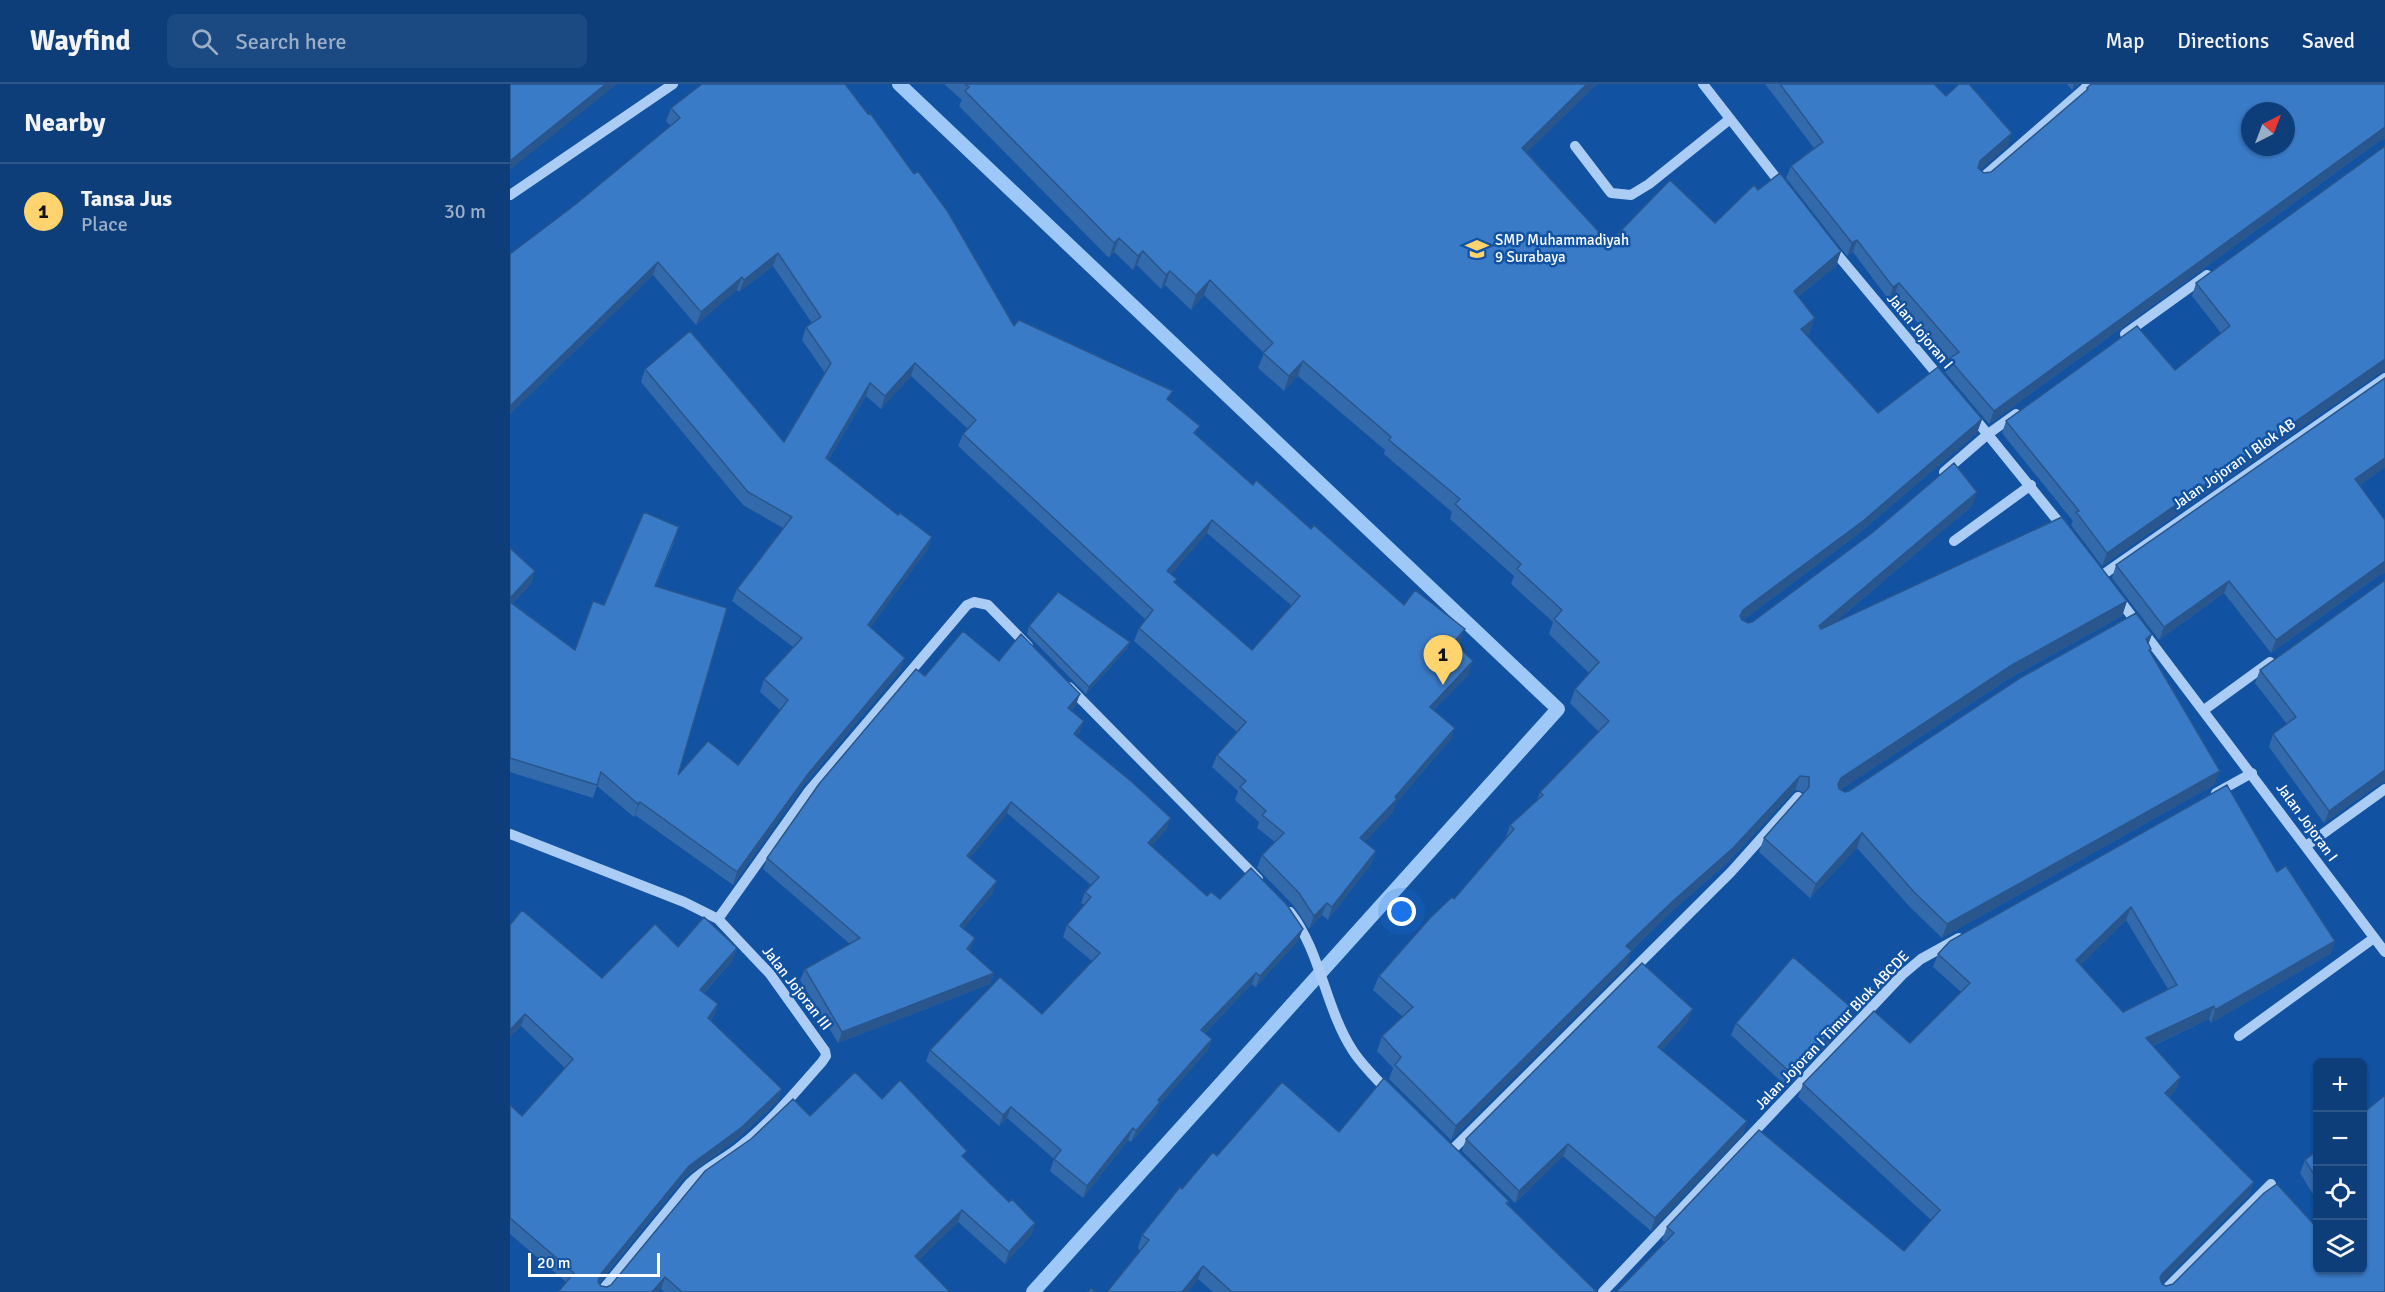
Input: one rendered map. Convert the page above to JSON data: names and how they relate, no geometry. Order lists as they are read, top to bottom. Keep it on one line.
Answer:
{"streets":{"street":["Jalan Jojoran I","Jalan Jojoran I Blok AB","Jalan Jojoran III","Jalan Jojoran I Timur Blok ABCDE"]},"crossings":[["Jalan Jojoran I","Jalan Jojoran I Blok AB"]],"places":{"school or university":["SMP Muhammadiyah 9 Surabaya"]},"scale_bar":"20 m","north":"top right","page":{"header":"Wayfind","search":"Search here","nav":["Map","Directions","Saved"],"heading":"Nearby","list":[{"mark":"1","name":"Tansa Jus","note":"Place","value":"30 m"}],"pins":"1","map_buttons":["+","−"],"scale":"20 m"}}
